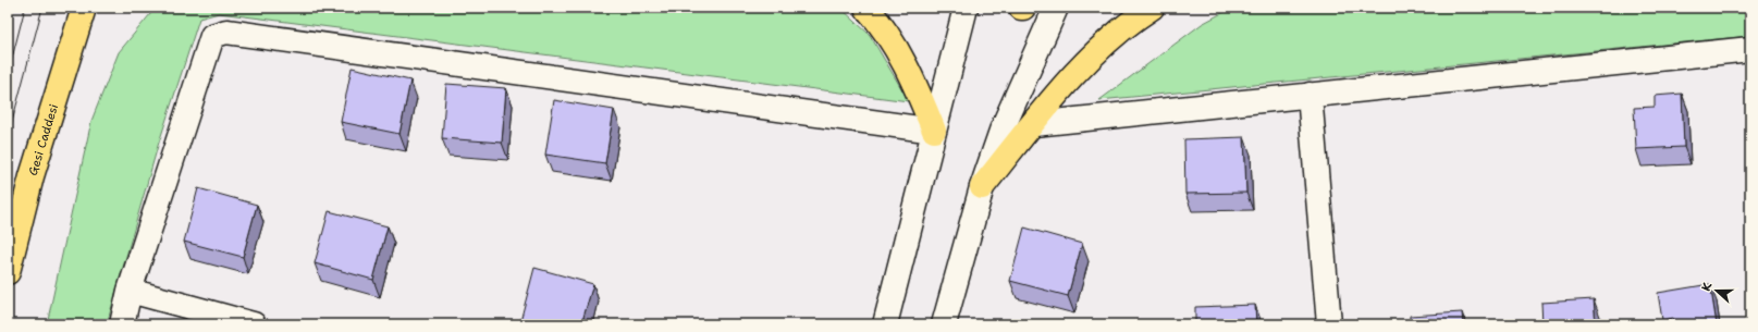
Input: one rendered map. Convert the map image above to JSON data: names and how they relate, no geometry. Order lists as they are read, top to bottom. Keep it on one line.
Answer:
{"streets":{"main road":["Gesi Caddesi"]},"north":"left"}
